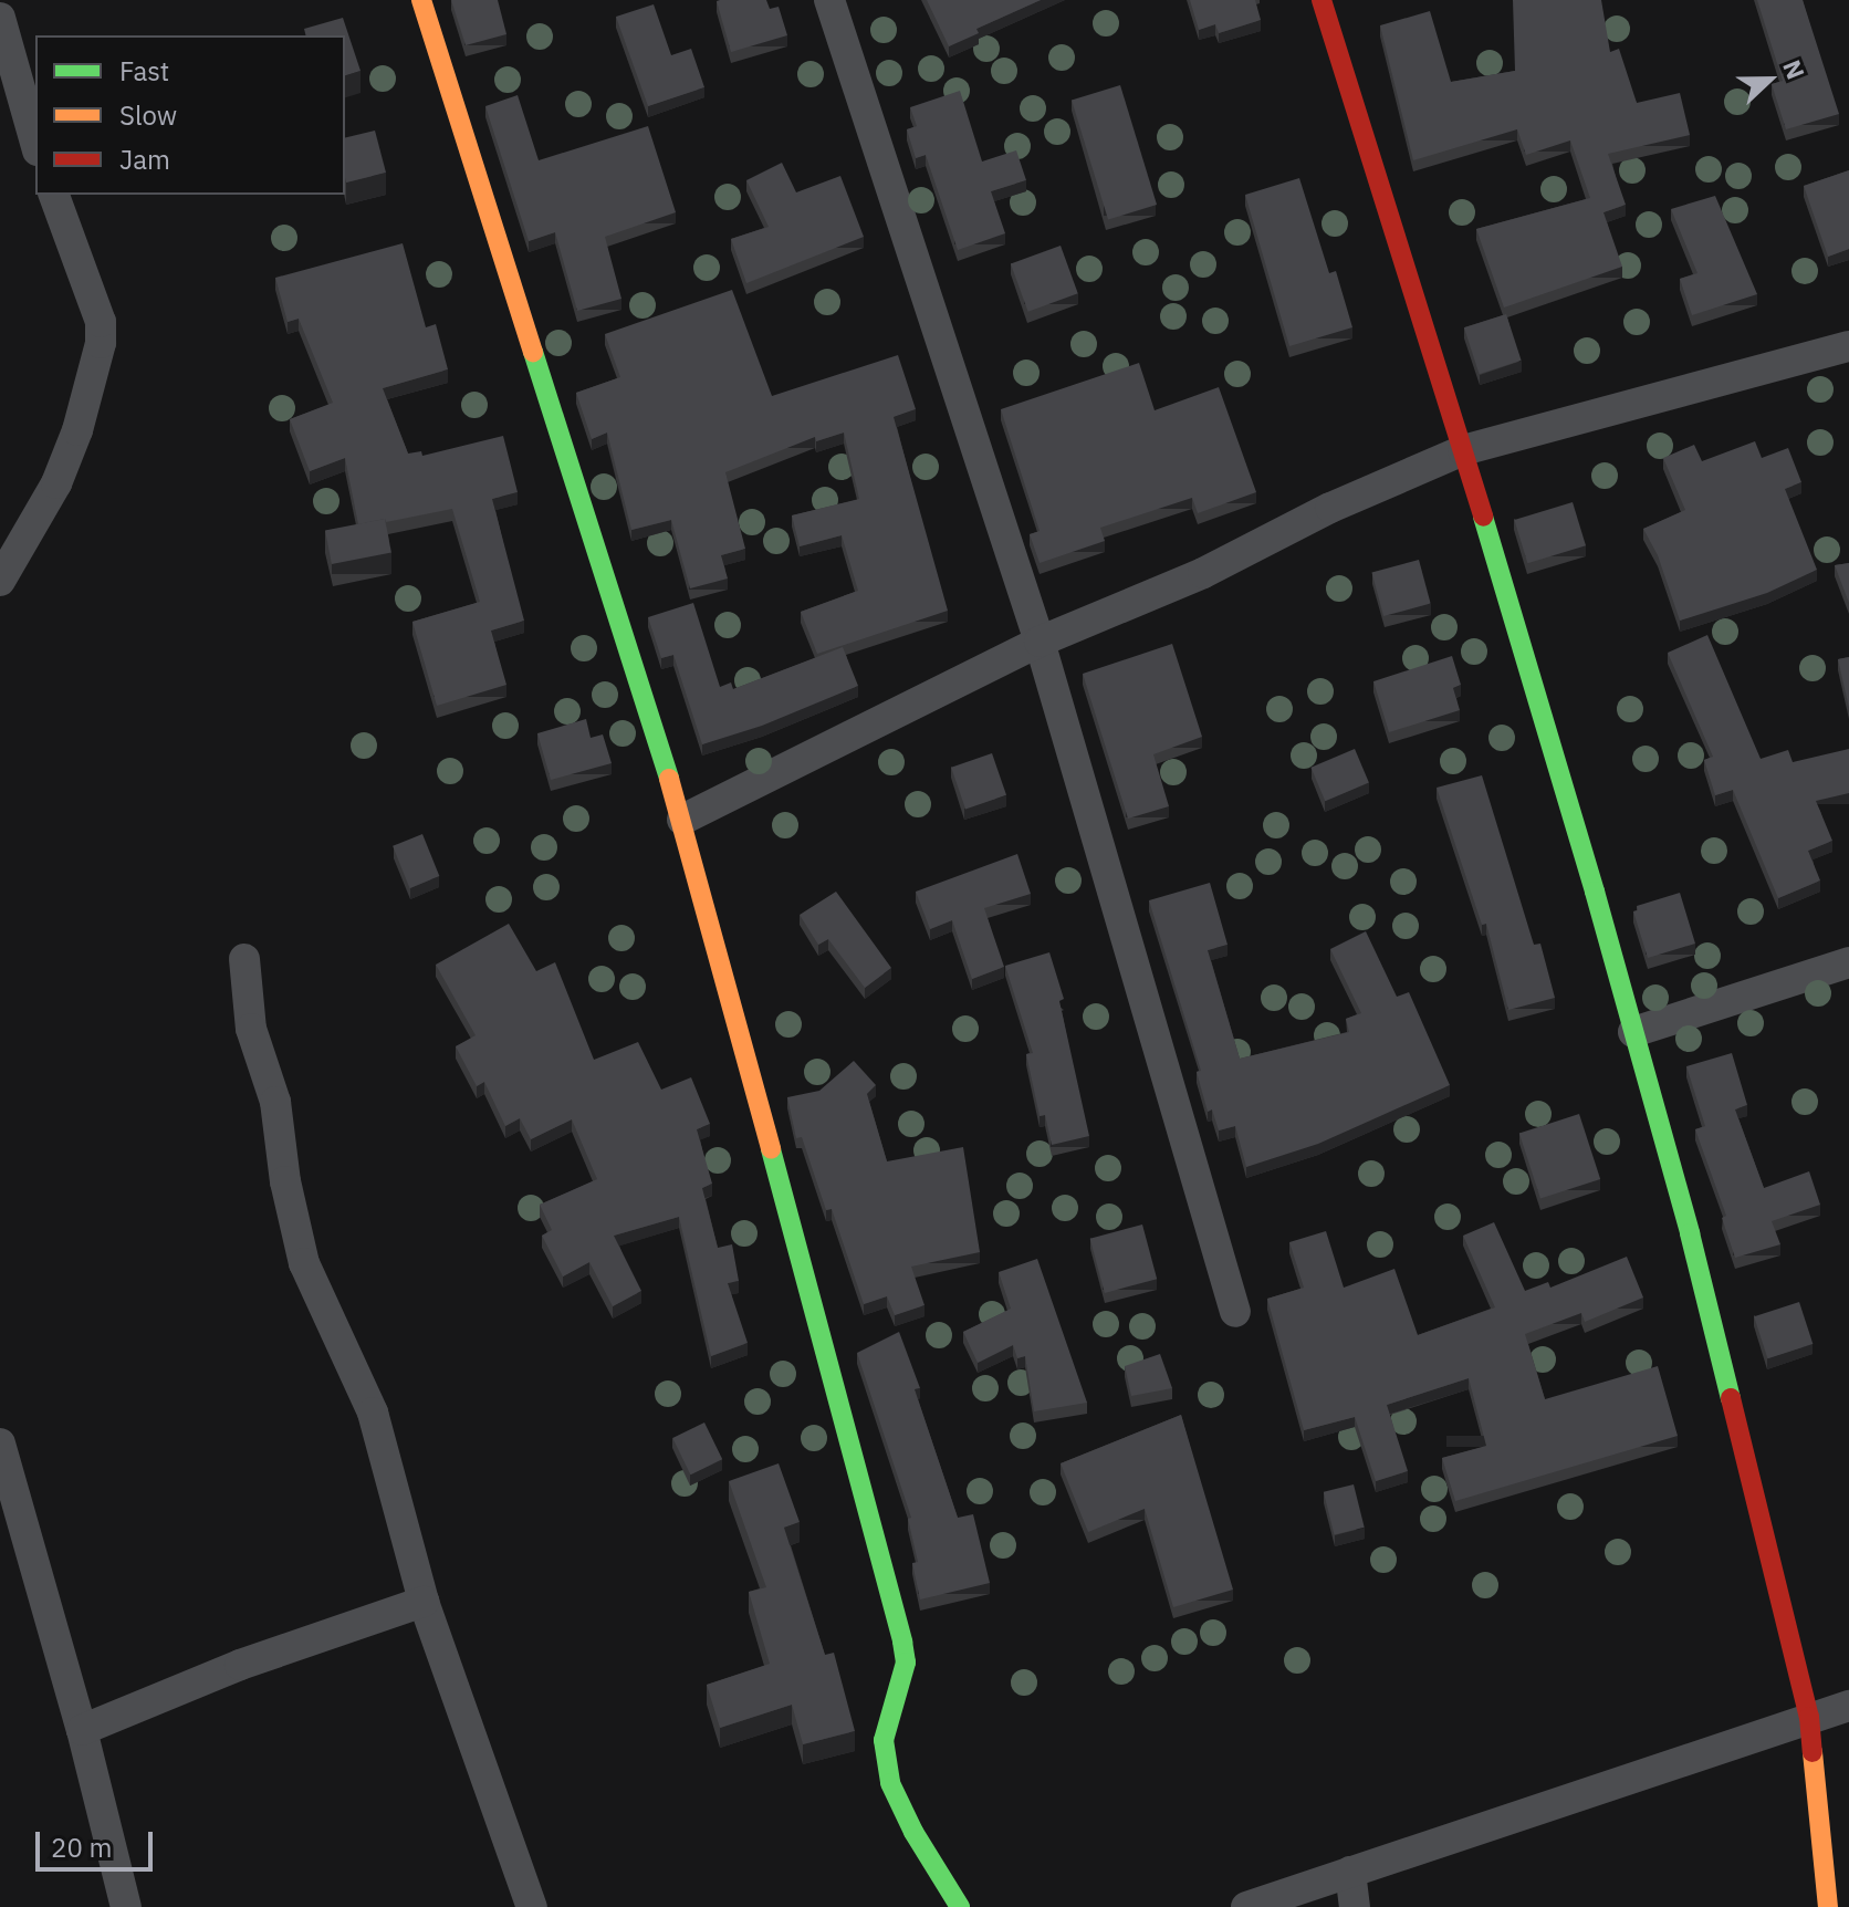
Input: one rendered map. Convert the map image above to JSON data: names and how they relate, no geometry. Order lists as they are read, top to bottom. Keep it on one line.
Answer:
{"legend":["Fast","Slow","Jam"],"scale_bar":"20 m","north":"right"}
